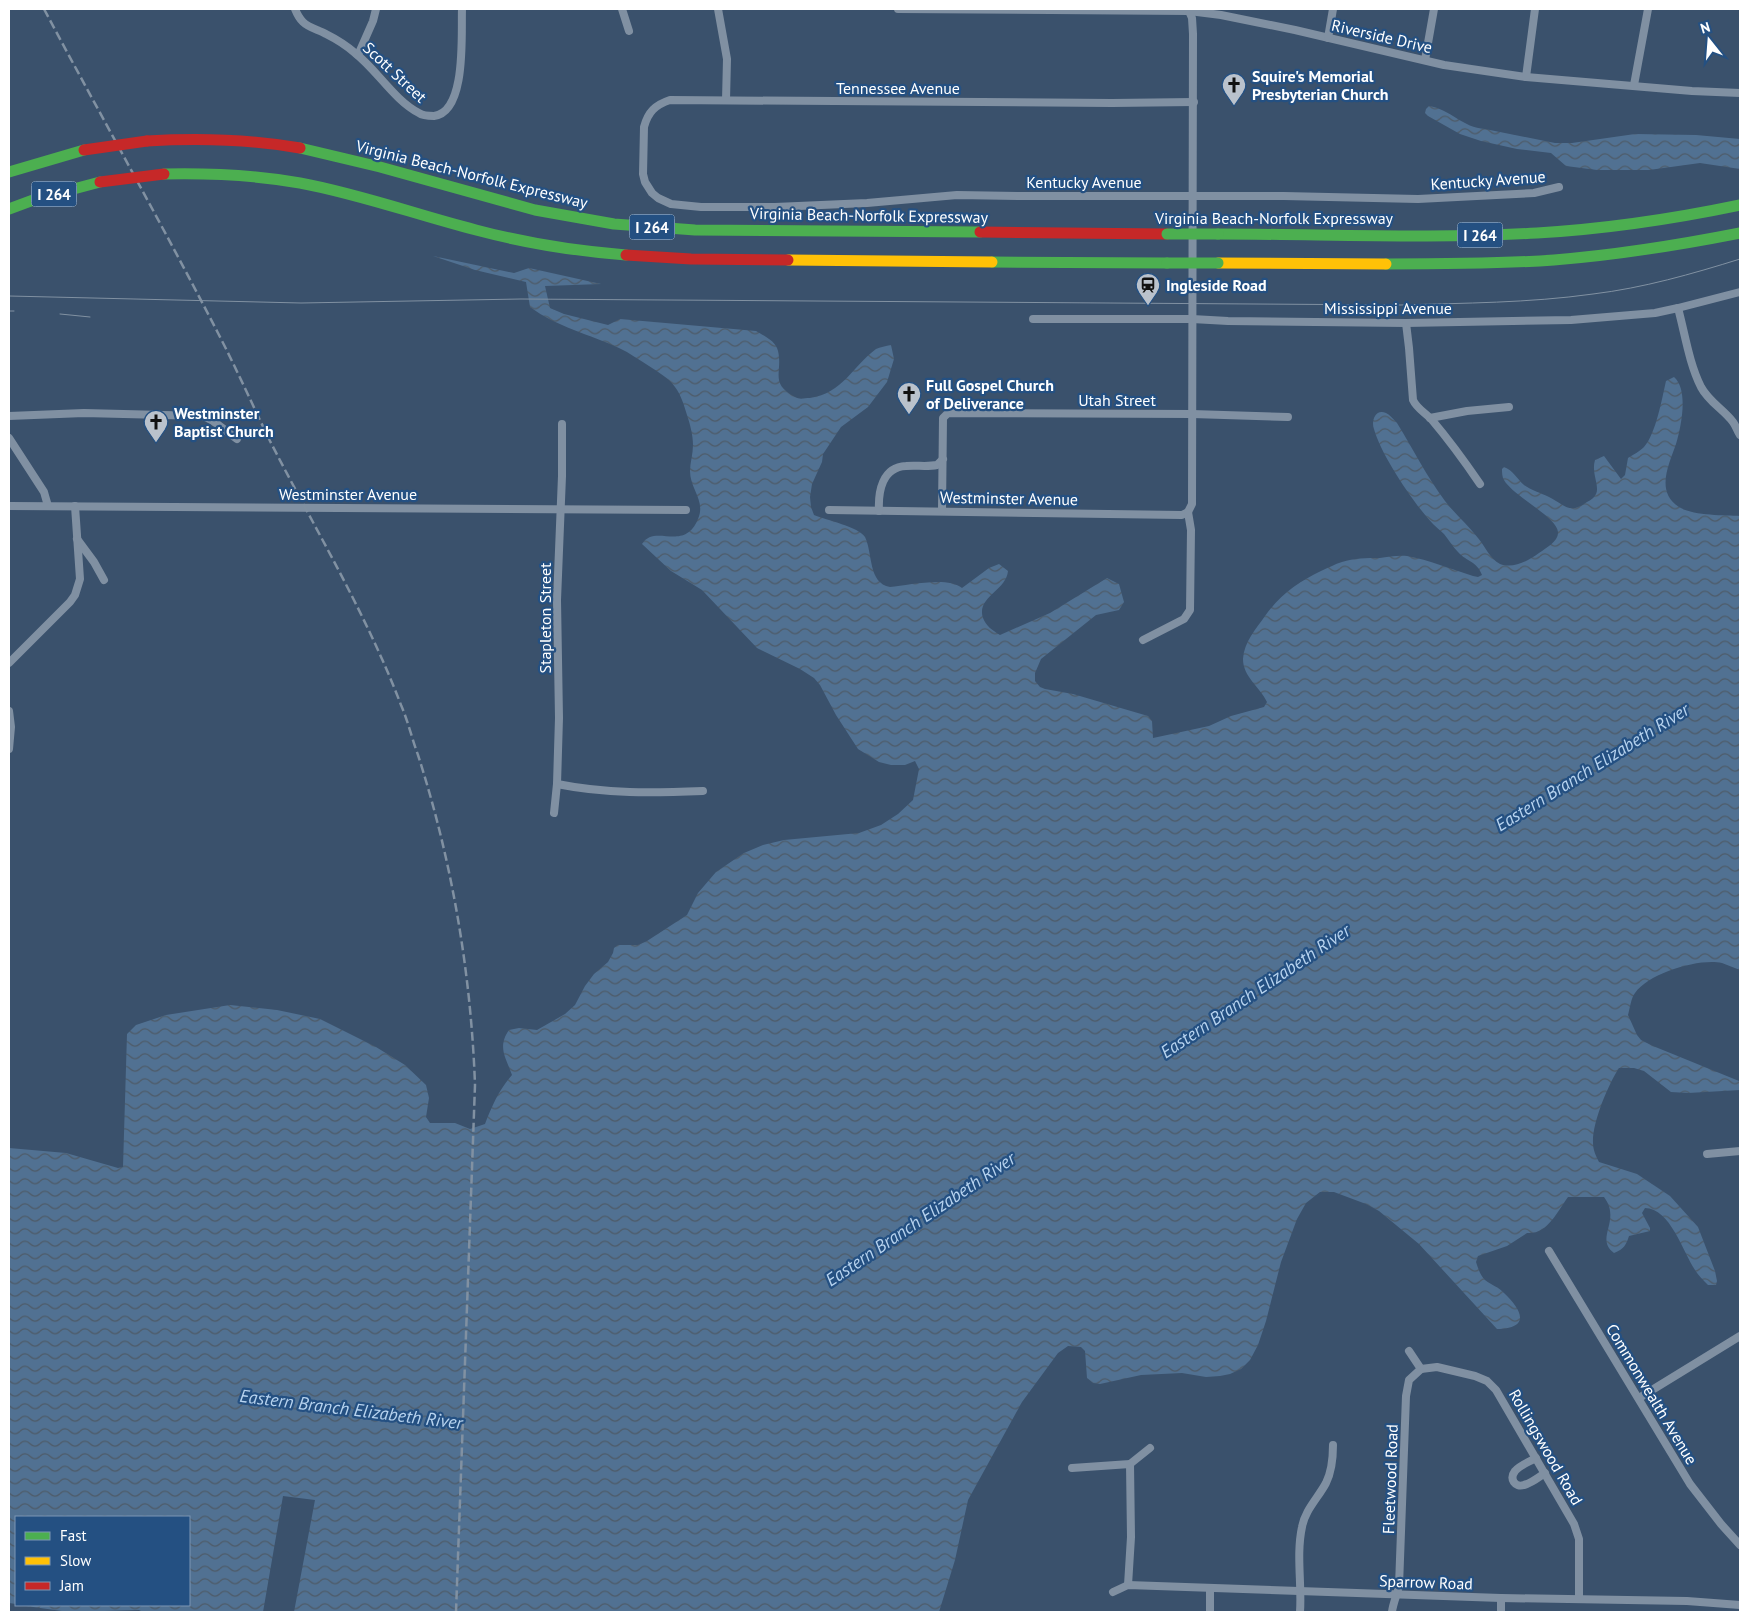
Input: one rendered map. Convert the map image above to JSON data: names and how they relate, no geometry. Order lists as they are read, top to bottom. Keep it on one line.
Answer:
{"streets":{"highway":["Virginia Beach-Norfolk Expressway","I 264"],"street":["Riverside Drive","Scott Street","Tennessee Avenue","Kentucky Avenue","Mississippi Avenue","Utah Street","Westminster Avenue","Stapleton Street","Commonwealth Avenue","Rollingswood Road","Fleetwood Road","Sparrow Road"]},"crossings":[["Tennessee Avenue","Kentucky Avenue"],["Westminster Avenue","Stapleton Street"],["Rollingswood Road","Fleetwood Road"],["Rollingswood Road","Sparrow Road"],["Fleetwood Road","Sparrow Road"]],"water":["Eastern Branch Elizabeth River"],"places":{"church":["Squire's Memorial Presbyterian Church","Full Gospel Church of Deliverance","Westminster Baptist Church"],"station":["Ingleside Road"]},"legend":["Fast","Slow","Jam"],"north":"top"}
